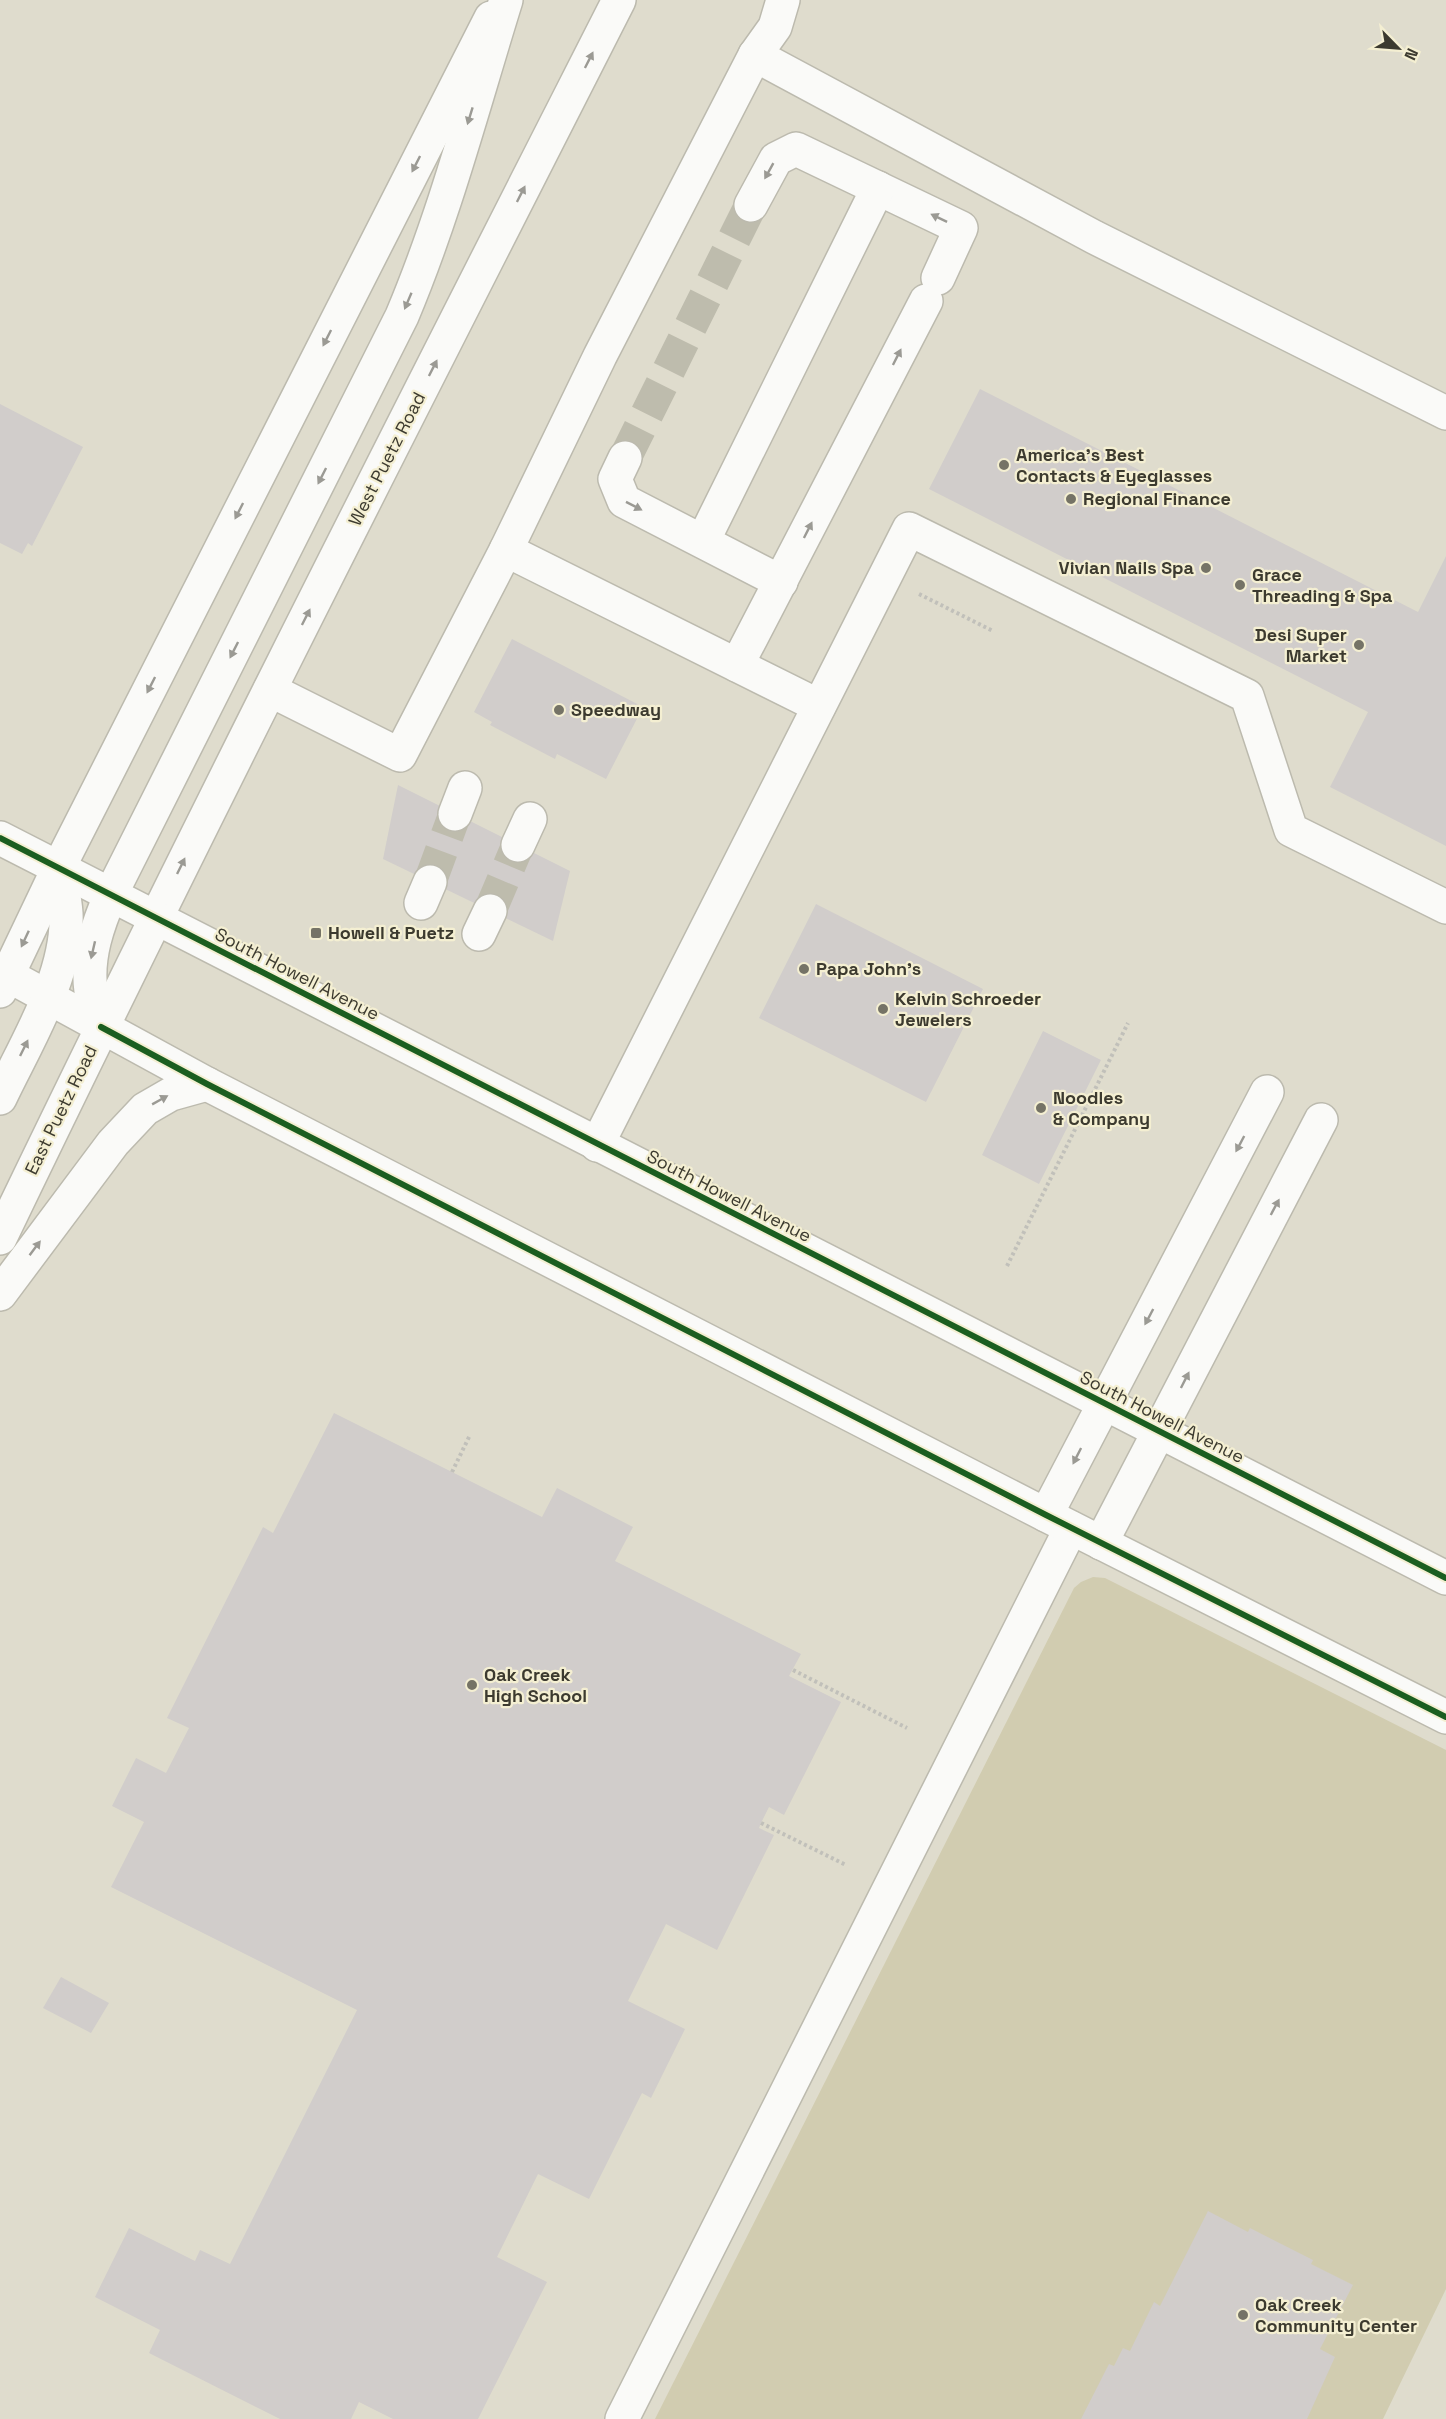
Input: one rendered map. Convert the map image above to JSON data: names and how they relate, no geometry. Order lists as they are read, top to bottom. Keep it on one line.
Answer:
{"streets":{"main road":["West Puetz Road","South Howell Avenue","East Puetz Road"]},"crossings":[["West Puetz Road","South Howell Avenue"],["West Puetz Road","East Puetz Road"],["South Howell Avenue","East Puetz Road"]],"places":{"other":["America's Best Contacts & Eyeglasses","Regional Finance","Vivian Nails Spa","Grace Threading & Spa","Desi Super Market","Speedway","Papa John's","Kelvin Schroeder Jewelers","Noodles & Company","Oak Creek High School","Oak Creek Community Center"],"transit":["Howell & Puetz"]},"north":"bottom right"}
